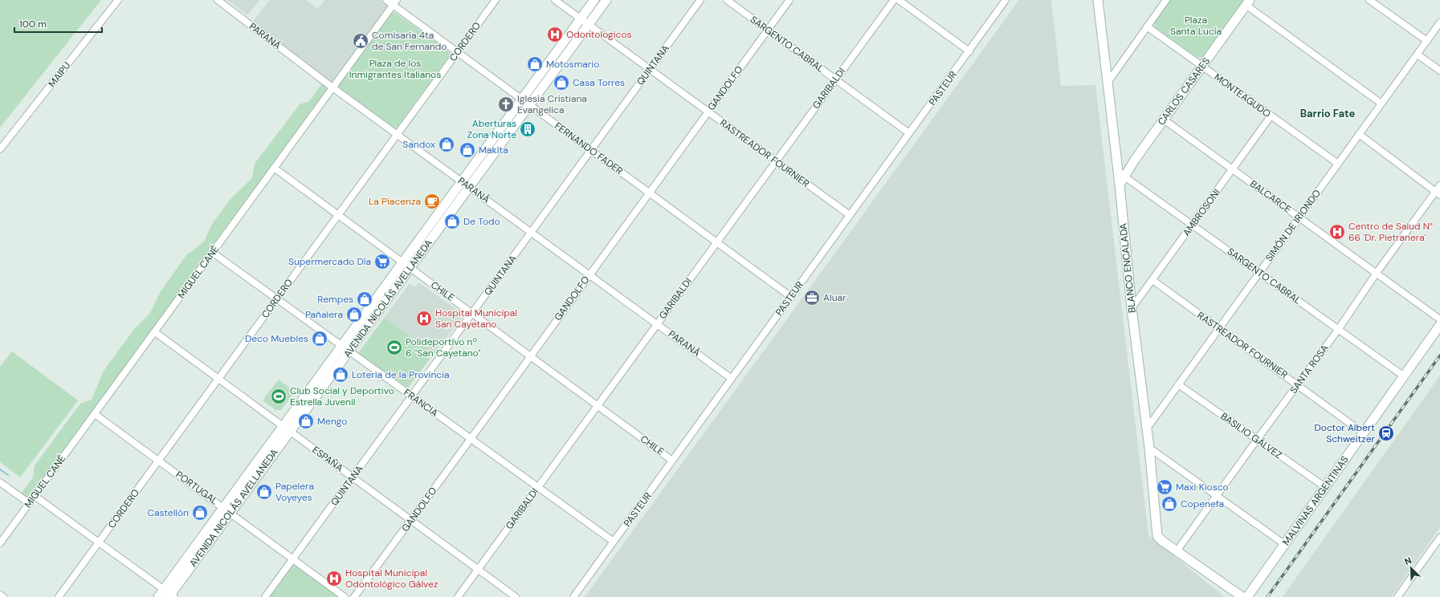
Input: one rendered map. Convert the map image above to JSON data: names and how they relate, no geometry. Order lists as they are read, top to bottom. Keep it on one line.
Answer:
{"streets":{"street":["PARANÁ","CORDERO","SARGENTO CABRAL","QUINTANA","MAIPU","GANDOLFO","GARIBALDI","PASTEUR","CARLOS CASARES","MONTEAGUDO","FERNANDO FADER","RASTREADOR FOURNIER","BALCARCE","AMBROSONI","SIMÓN DE IRIONDO","BLANCO ENCALADA","MIGUEL CANÉ","CHILE","AVENIDA NICOLÁS AVELLANEDA","SANTA ROSA","FRANCIA","BASILIO GÁLVEZ","ESPAÑA","PORTUGAL","MALVINAS ARGENTINAS"]},"crossings":[["PARANÁ","CORDERO"],["PARANÁ","QUINTANA"],["PARANÁ","GANDOLFO"],["PARANÁ","GARIBALDI"],["PARANÁ","PASTEUR"],["PARANÁ","MIGUEL CANÉ"],["PARANÁ","AVENIDA NICOLÁS AVELLANEDA"],["CORDERO","FERNANDO FADER"],["CORDERO","CHILE"],["CORDERO","FRANCIA"],["CORDERO","ESPAÑA"],["CORDERO","PORTUGAL"],["SARGENTO CABRAL","GANDOLFO"],["SARGENTO CABRAL","GARIBALDI"],["SARGENTO CABRAL","PASTEUR"],["SARGENTO CABRAL","CARLOS CASARES"],["SARGENTO CABRAL","AMBROSONI"],["SARGENTO CABRAL","SIMÓN DE IRIONDO"],["SARGENTO CABRAL","SANTA ROSA"],["SARGENTO CABRAL","MALVINAS ARGENTINAS"],["QUINTANA","FERNANDO FADER"],["QUINTANA","RASTREADOR FOURNIER"],["QUINTANA","CHILE"],["QUINTANA","FRANCIA"],["QUINTANA","ESPAÑA"],["QUINTANA","PORTUGAL"],["GANDOLFO","FERNANDO FADER"],["GANDOLFO","RASTREADOR FOURNIER"],["GANDOLFO","CHILE"],["GANDOLFO","FRANCIA"],["GANDOLFO","ESPAÑA"],["GARIBALDI","FERNANDO FADER"],["GARIBALDI","RASTREADOR FOURNIER"],["GARIBALDI","CHILE"],["GARIBALDI","FRANCIA"],["GARIBALDI","ESPAÑA"],["PASTEUR","FERNANDO FADER"],["PASTEUR","RASTREADOR FOURNIER"],["PASTEUR","CHILE"],["PASTEUR","FRANCIA"],["CARLOS CASARES","MONTEAGUDO"],["CARLOS CASARES","BALCARCE"],["CARLOS CASARES","BLANCO ENCALADA"],["MONTEAGUDO","AMBROSONI"],["MONTEAGUDO","SIMÓN DE IRIONDO"],["FERNANDO FADER","MIGUEL CANÉ"],["FERNANDO FADER","AVENIDA NICOLÁS AVELLANEDA"],["RASTREADOR FOURNIER","AMBROSONI"],["RASTREADOR FOURNIER","SIMÓN DE IRIONDO"],["RASTREADOR FOURNIER","AVENIDA NICOLÁS AVELLANEDA"],["RASTREADOR FOURNIER","SANTA ROSA"],["RASTREADOR FOURNIER","MALVINAS ARGENTINAS"],["BALCARCE","AMBROSONI"],["BALCARCE","SIMÓN DE IRIONDO"],["BALCARCE","SANTA ROSA"],["AMBROSONI","BLANCO ENCALADA"],["SIMÓN DE IRIONDO","BLANCO ENCALADA"],["SIMÓN DE IRIONDO","BASILIO GÁLVEZ"],["BLANCO ENCALADA","SANTA ROSA"],["MIGUEL CANÉ","CHILE"],["MIGUEL CANÉ","FRANCIA"],["MIGUEL CANÉ","ESPAÑA"],["MIGUEL CANÉ","PORTUGAL"],["CHILE","AVENIDA NICOLÁS AVELLANEDA"],["AVENIDA NICOLÁS AVELLANEDA","FRANCIA"],["AVENIDA NICOLÁS AVELLANEDA","ESPAÑA"],["AVENIDA NICOLÁS AVELLANEDA","PORTUGAL"],["SANTA ROSA","BASILIO GÁLVEZ"],["BASILIO GÁLVEZ","MALVINAS ARGENTINAS"]],"districts":["Barrio Fate"],"parks":["Plaza Santa Lucía","Plaza de los Inmigrantes Italianos"],"places":{"hospital":["Odontologicos","Centro de Salud N° 66 'Dr. Pietranera'","Hospital Municipal San Cayetano","Hospital Municipal Odontológico Gálvez"],"public building":["Comisaría 4ta de San Fernando"],"shop":["Motosmario","Casa Torres","Sandox","Makita","De Todo","Rempes","Pañalera","Deco Muebles","Loteria de la Provincia","Mengo","Papelera Voyeyes","Copenefa","Castellón"],"church":["Iglesia Cristiana Evangelica"],"building":["Aberturas Zona Norte"],"cafe":["La Piacenza"],"supermarket":["Supermercado Día","Maxi Kiosco"],"office":["Aluar"],"sports":["Polideportivo nº 6 \"San Cayetano\"","Club Social y Deportivo Estrella Juvenil"],"station":["Doctor Albert Schweitzer"]},"scale_bar":"100 m","north":"top left"}
